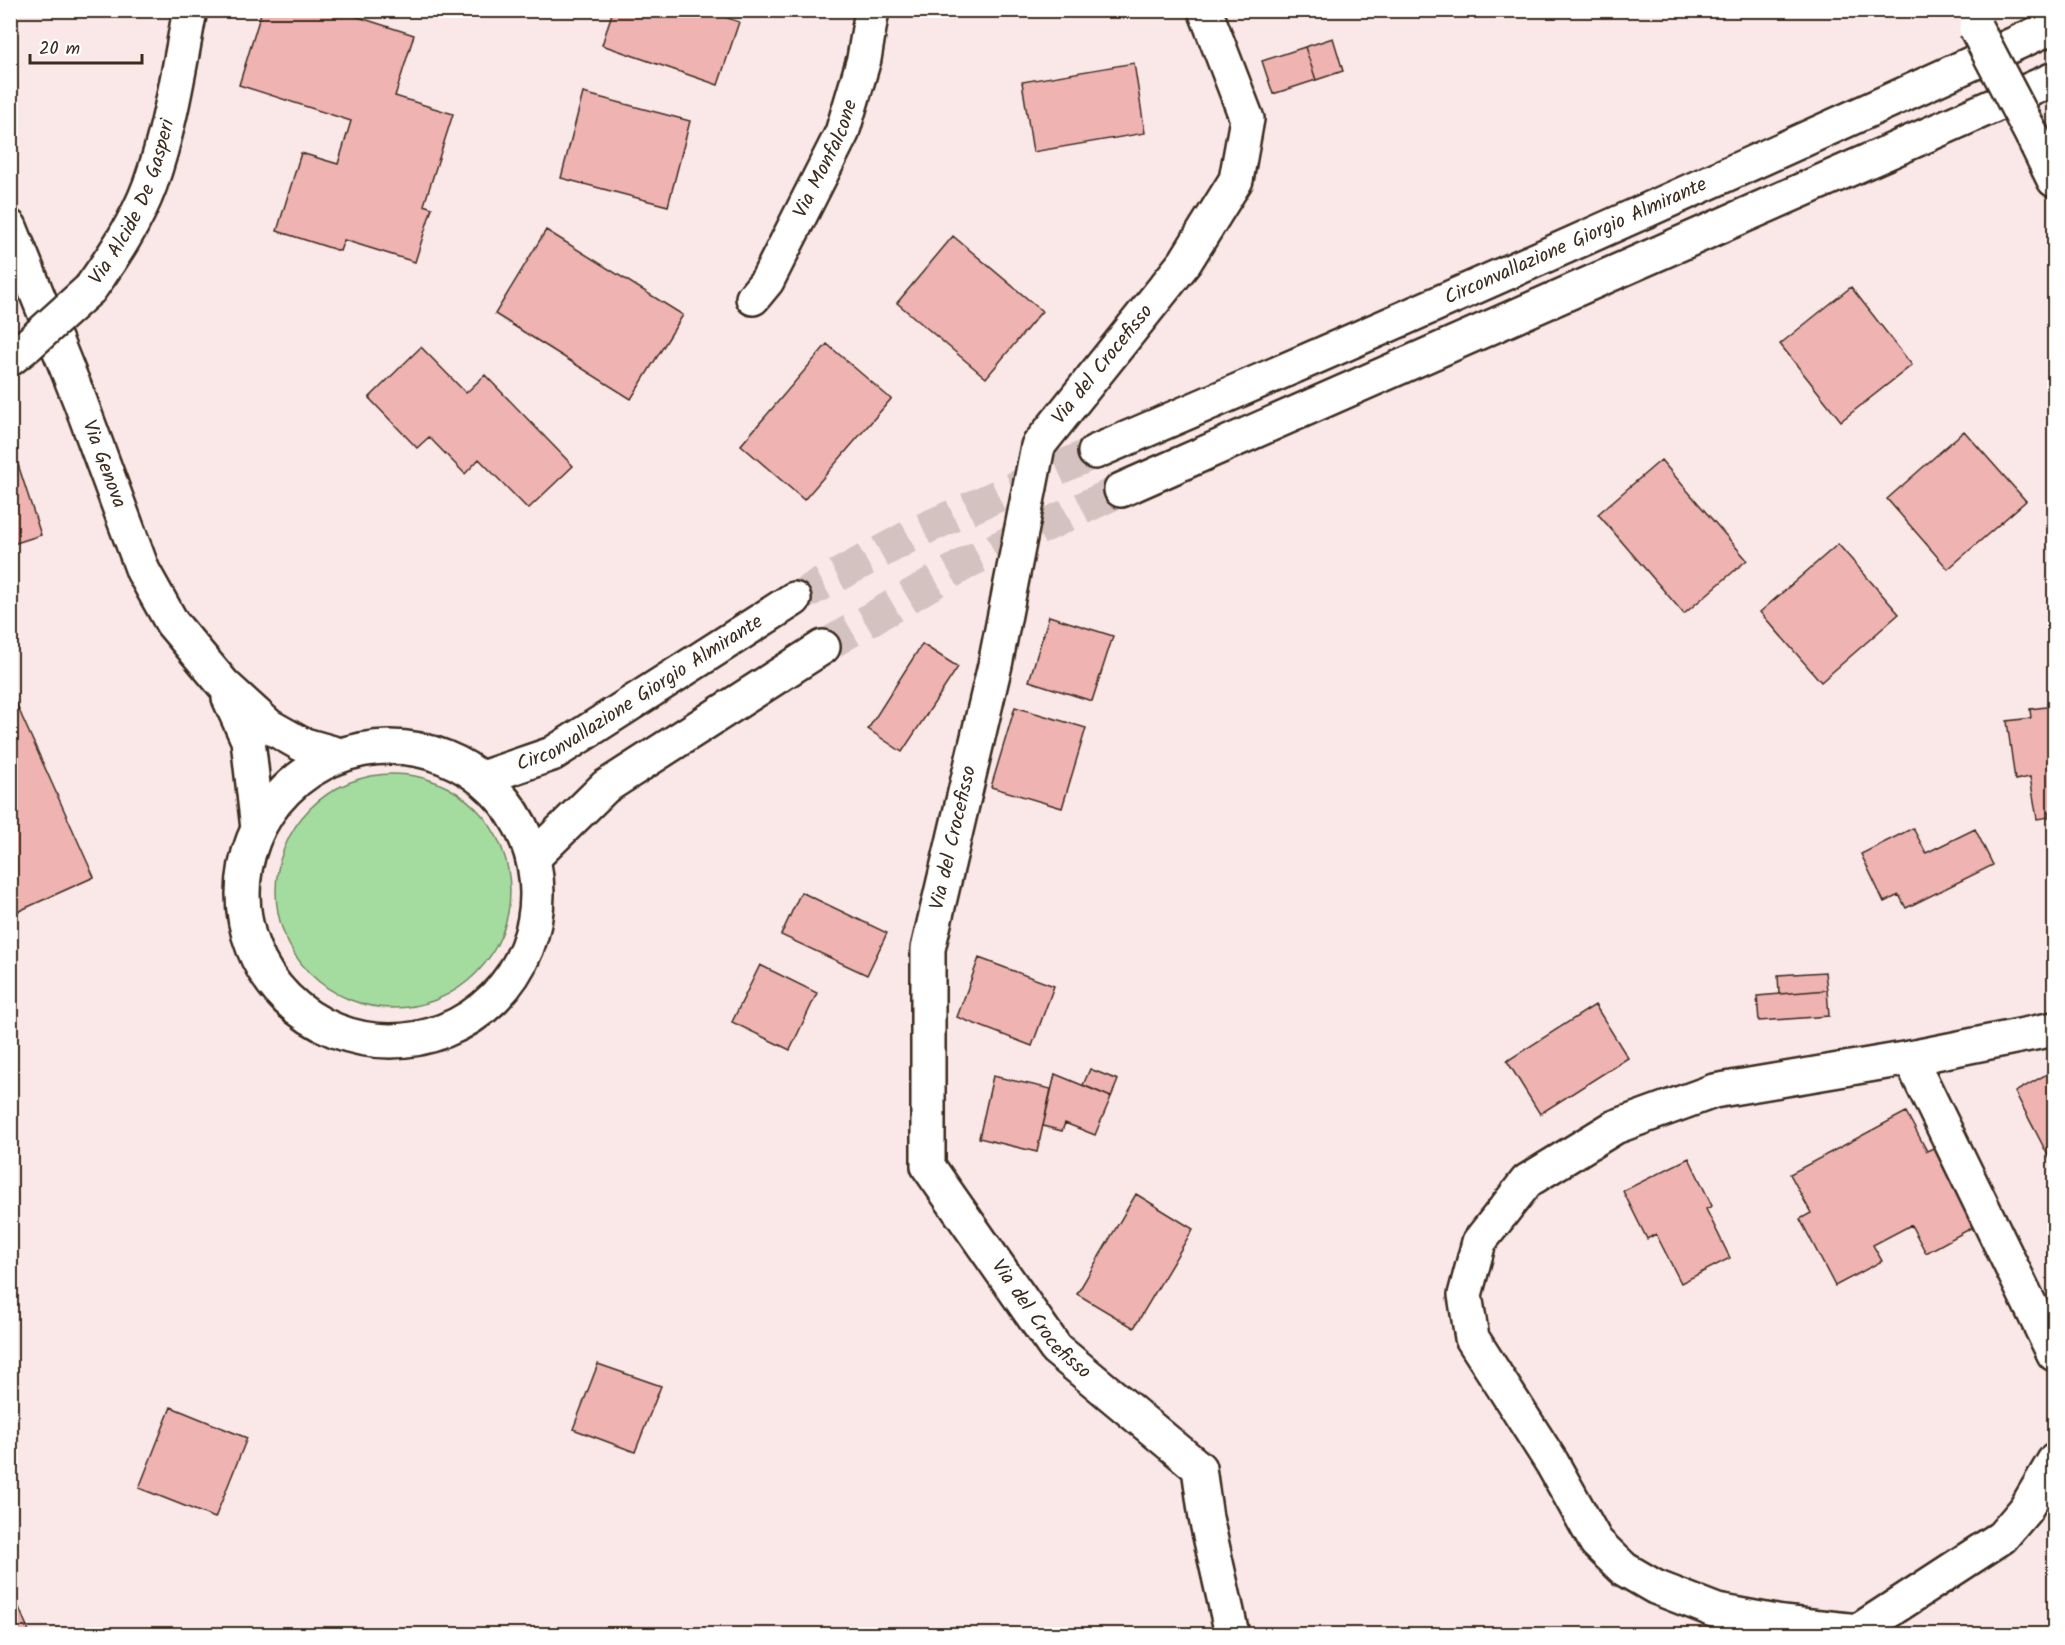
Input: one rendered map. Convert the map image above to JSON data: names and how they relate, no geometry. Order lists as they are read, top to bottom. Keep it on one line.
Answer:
{"streets":{"main road":["Via Monfalcone","Via Alcide De Gasperi","Circonvallazione Giorgio Almirante","Via del Crocefisso","Via Genova"]},"crossings":[["Circonvallazione Giorgio Almirante","Via Genova"]],"scale_bar":"20 m"}
